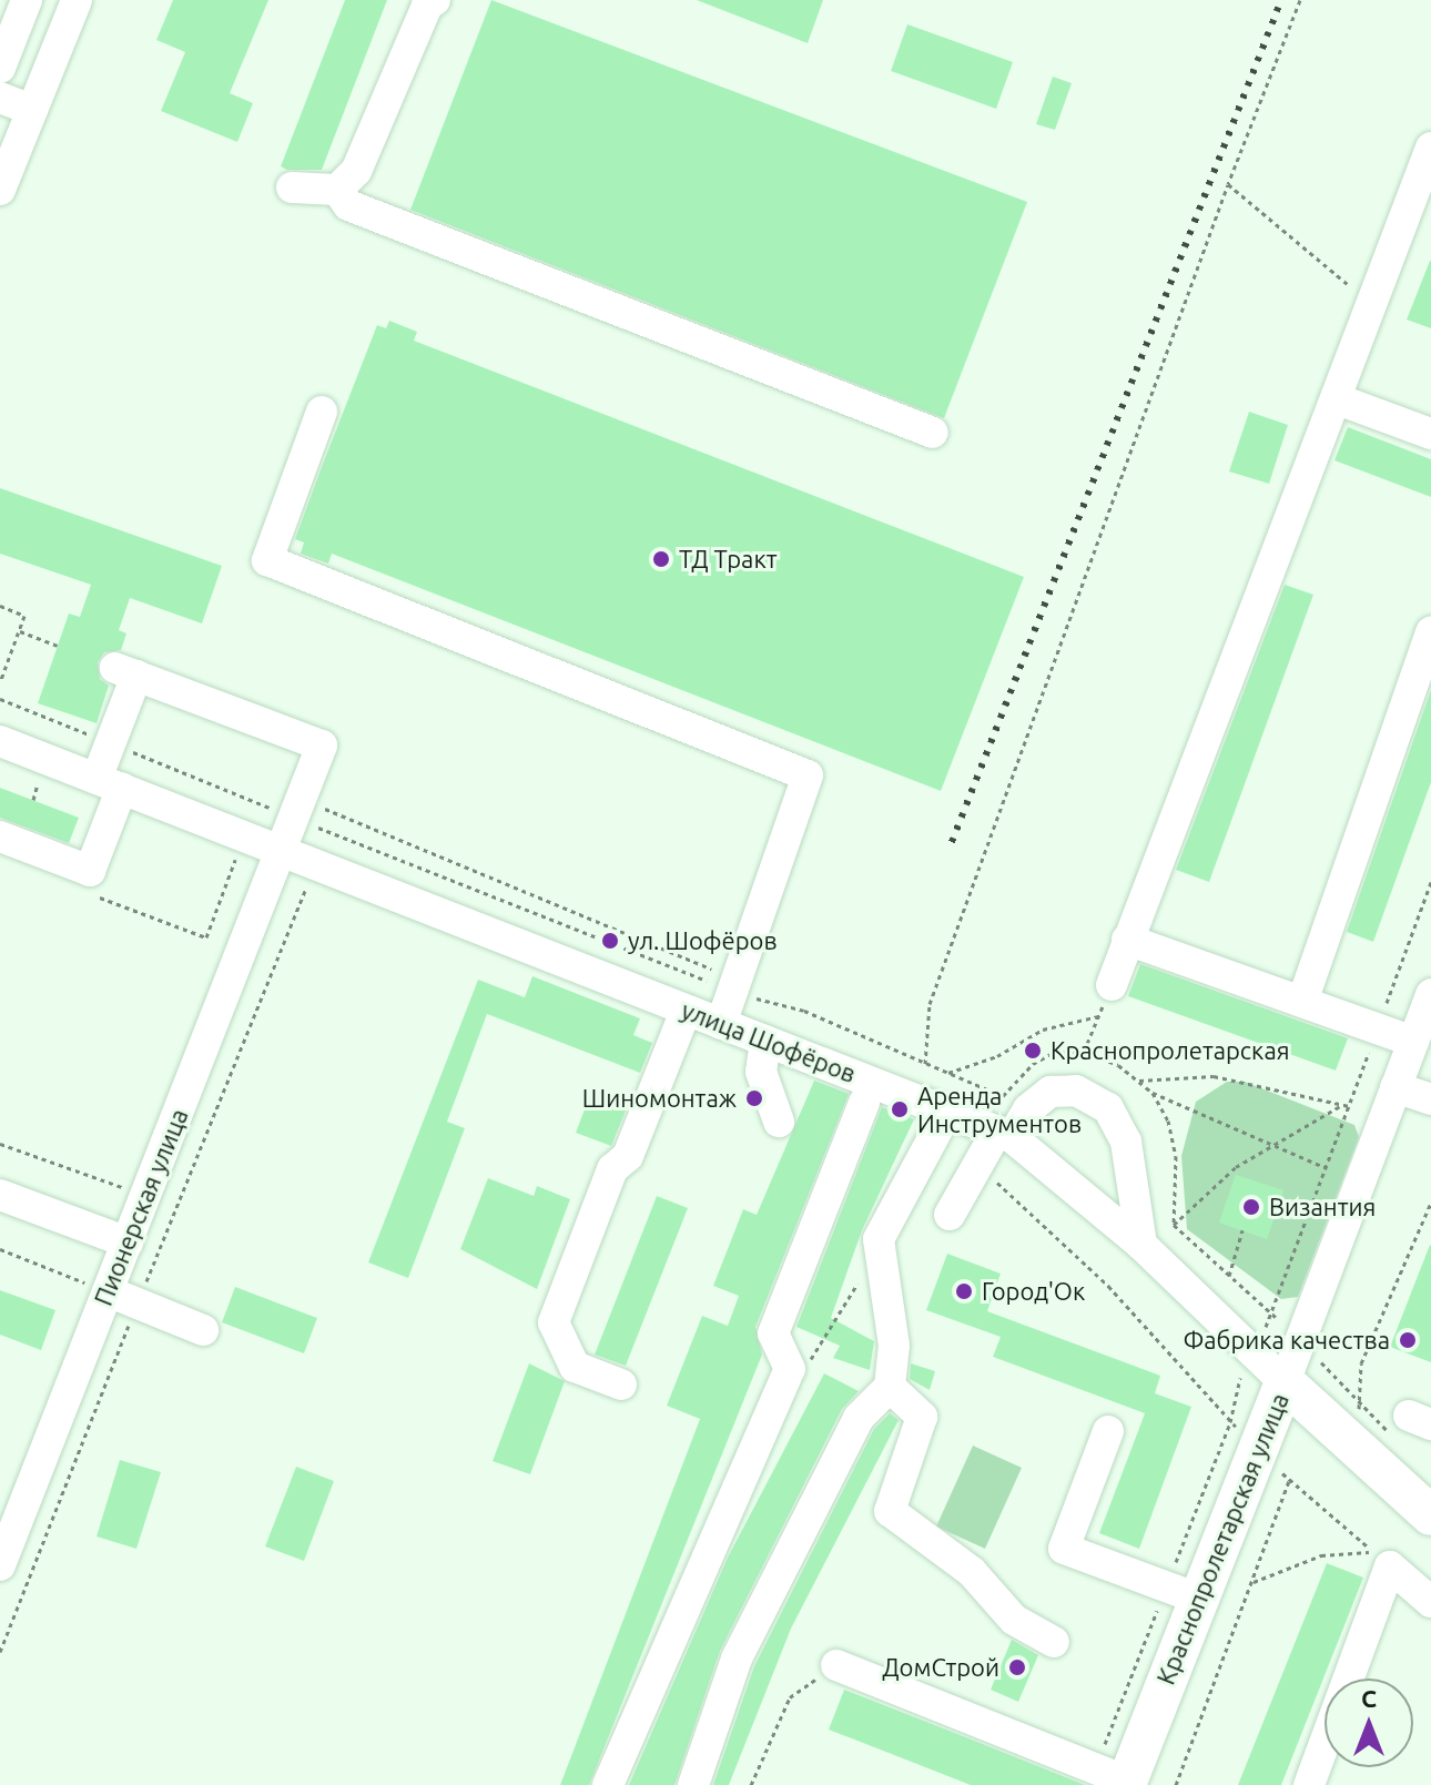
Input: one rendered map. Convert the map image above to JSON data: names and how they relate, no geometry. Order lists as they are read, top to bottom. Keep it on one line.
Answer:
{"streets":{"main road":["улица Шофёров","Краснопролетарская улица"],"street":["Пионерская улица"]},"crossings":[["улица Шофёров","Пионерская улица"],["улица Шофёров","Краснопролетарская улица"]],"places":["ТД Тракт","ул. Шофёров","Краснопролетарская","Шиномонтаж","Аренда Инструментов","Византия","Город'Ок","Фабрика качества","ДомСтрой"],"north":"top"}
